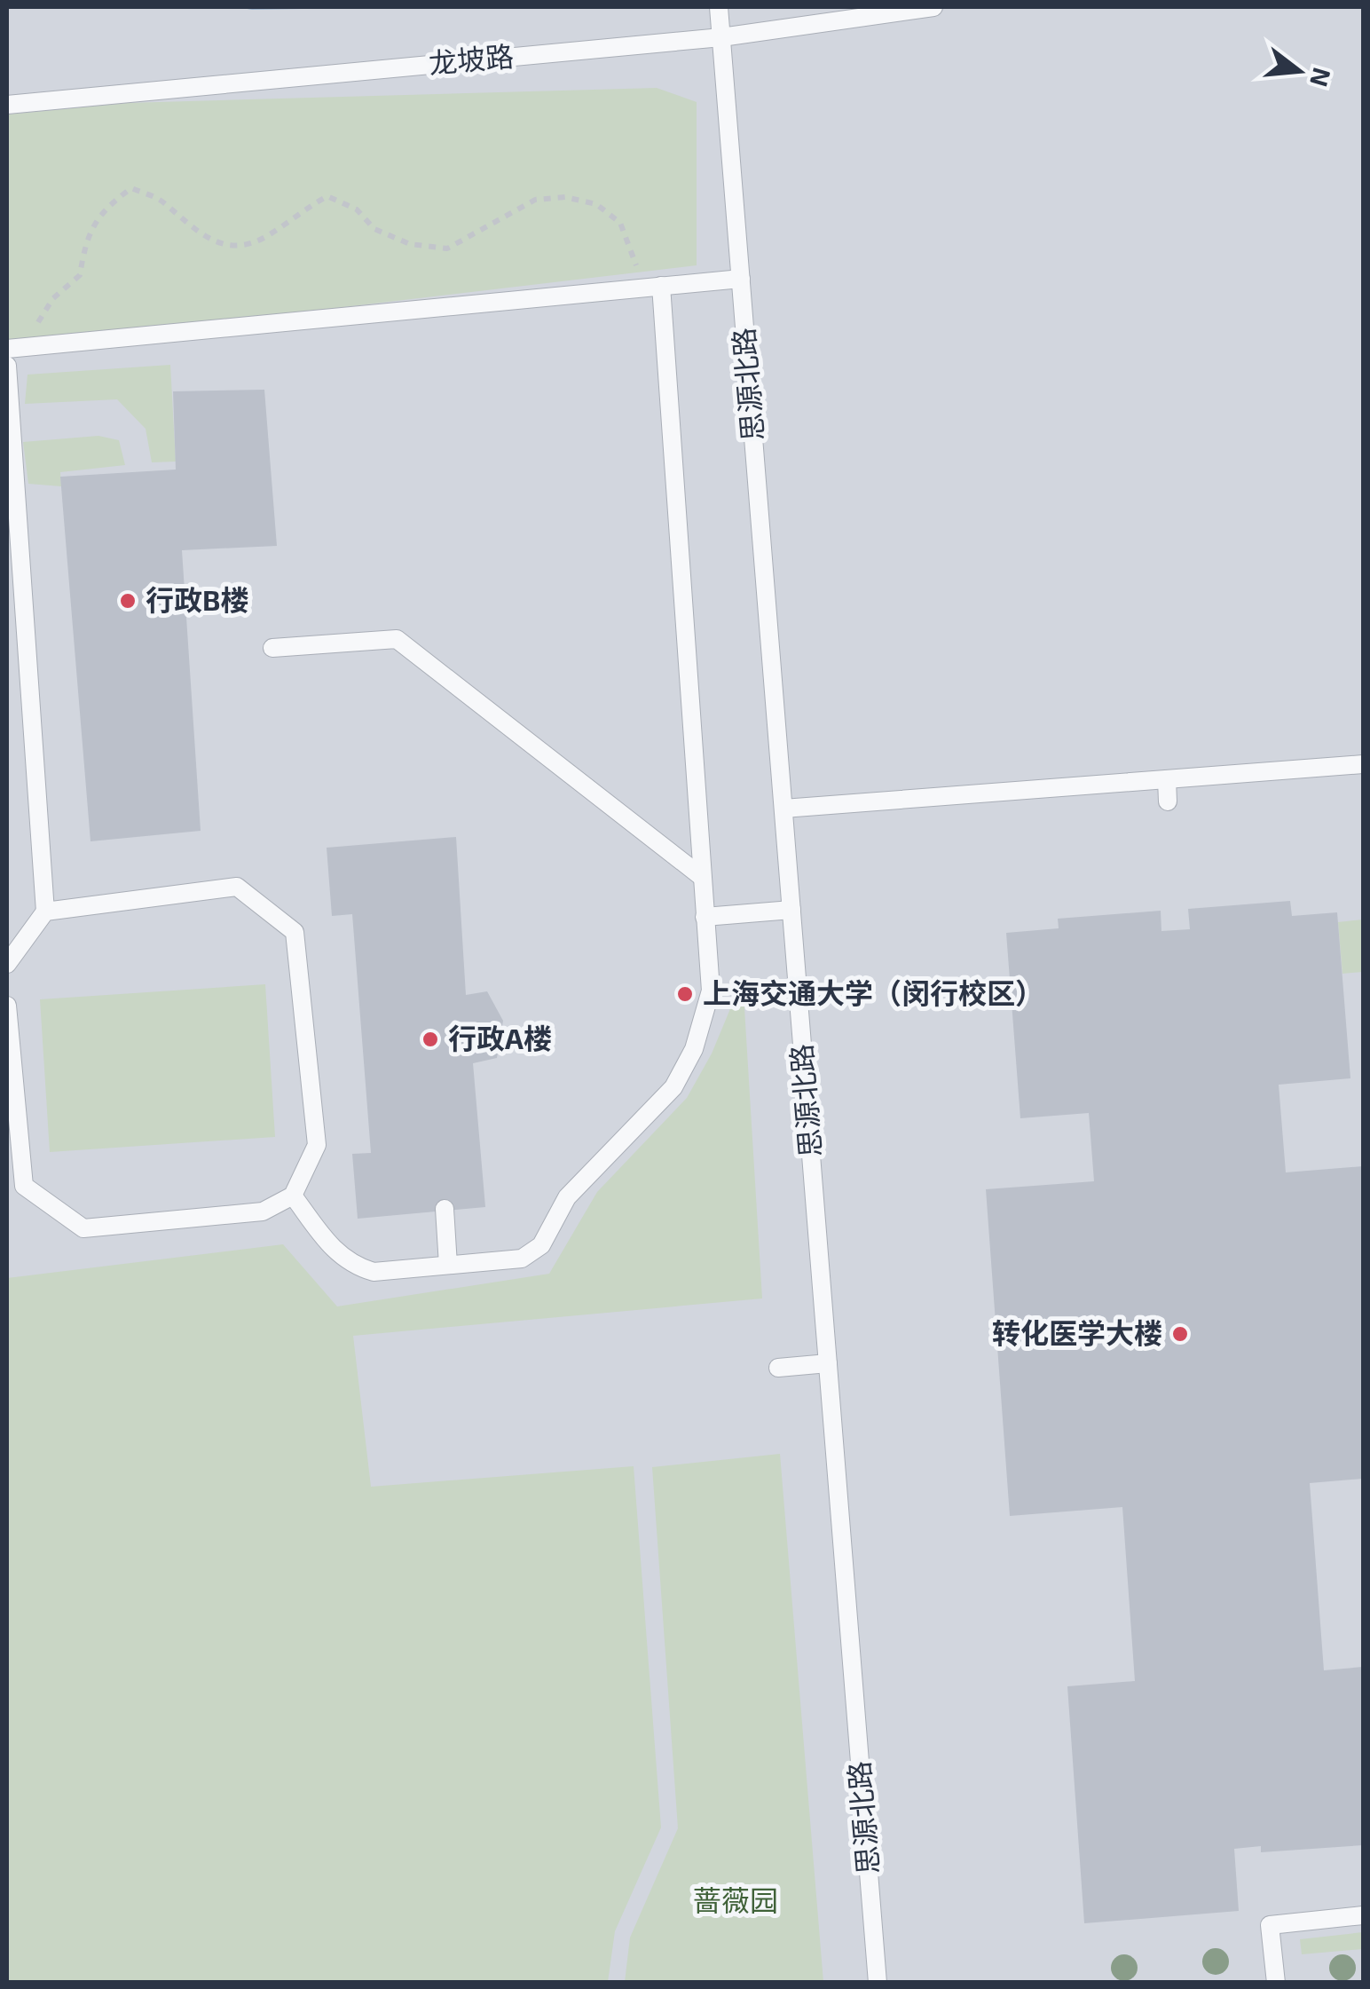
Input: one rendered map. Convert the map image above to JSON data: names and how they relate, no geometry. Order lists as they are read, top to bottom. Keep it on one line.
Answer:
{"streets":{"lane":["龙坡路","思源北路"]},"crossings":[["龙坡路","思源北路"]],"parks":["蔷薇园"],"places":["行政B楼","上海交通大学（闵行校区）","行政A楼","转化医学大楼"],"north":"right"}
